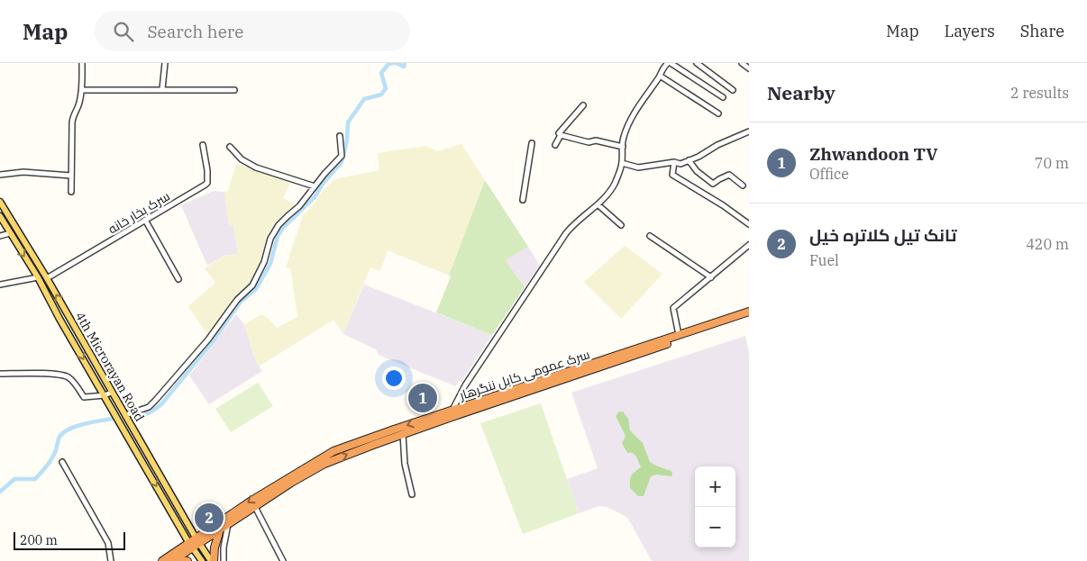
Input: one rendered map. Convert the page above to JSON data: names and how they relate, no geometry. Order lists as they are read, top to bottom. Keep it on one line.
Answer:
{"streets":{"highway":["سرک عمومی کابل ننگرهار"],"main road":["4th Microrayan Road"],"street":["سرک بخار خانه"]},"crossings":[["سرک بخار خانه","4th Microrayan Road"],["4th Microrayan Road","سرک عمومی کابل ننگرهار"]],"scale_bar":"200 m","page":{"header":"Map","search":"Search here","nav":["Map","Layers","Share"],"heading":["Nearby","2 results"],"list":[{"mark":"1","name":"Zhwandoon TV","note":"Office","value":"70 m"},{"mark":"2","name":"تانک تیل کلاتره خیل","note":"Fuel","value":"420 m"}],"pins":["1","2"],"map_buttons":["+","−"],"scale":"200 m"}}
